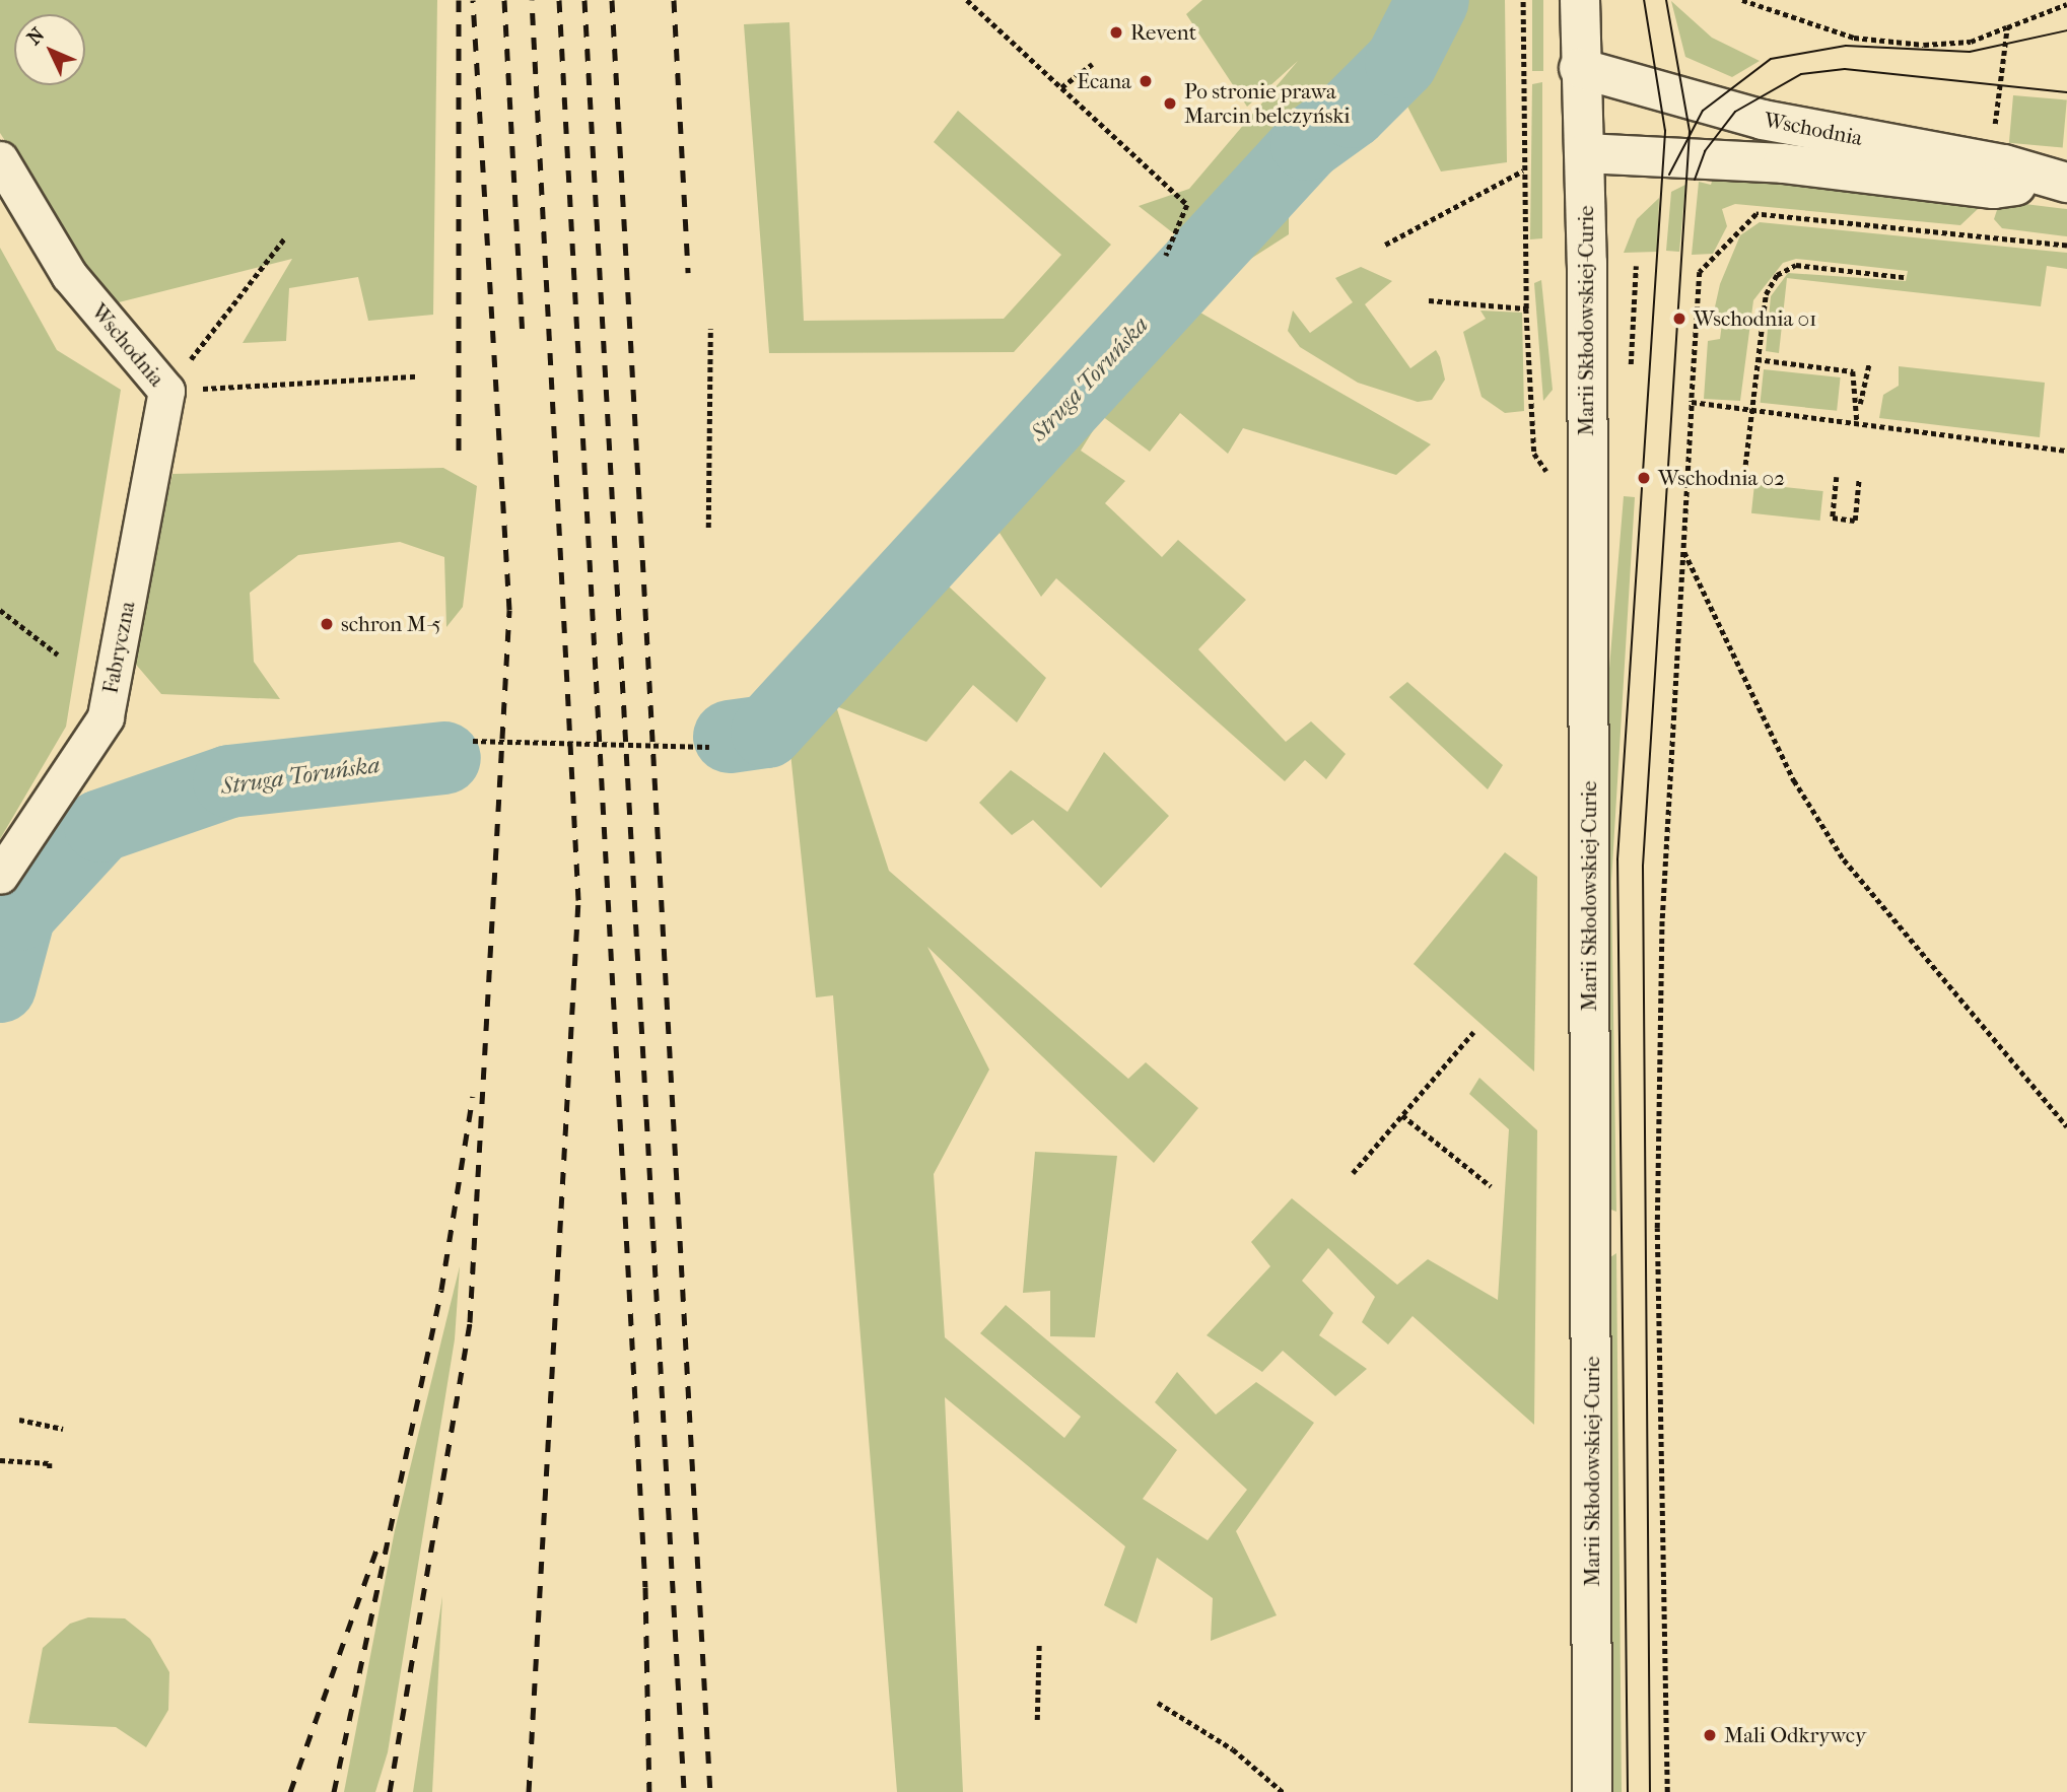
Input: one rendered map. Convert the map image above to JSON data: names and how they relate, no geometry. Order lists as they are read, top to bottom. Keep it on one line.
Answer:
{"streets":{"street":["Wschodnia","Marii Skłodowskiej-Curie","Fabryczna"]},"crossings":[["Wschodnia","Marii Skłodowskiej-Curie"],["Wschodnia","Fabryczna"]],"water":["Struga Toruńska"],"places":["Revent","Ecana","Po stronie prawa Marcin belczyński","Wschodnia 01","Wschodnia 02","schron M-5","Mali Odkrywcy"],"north":"top left"}
